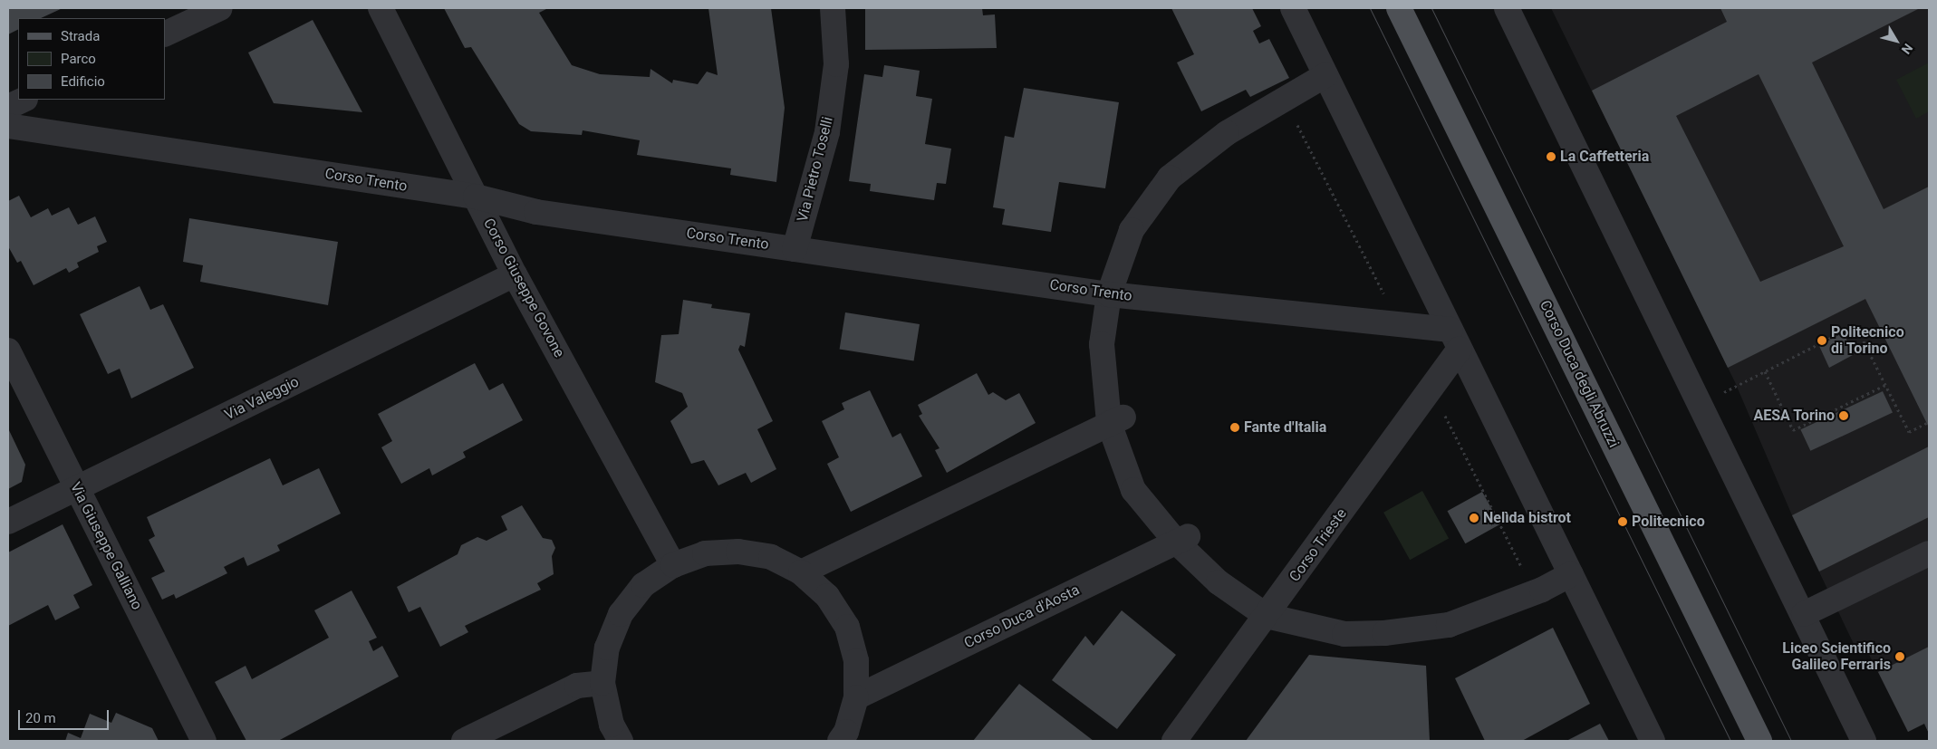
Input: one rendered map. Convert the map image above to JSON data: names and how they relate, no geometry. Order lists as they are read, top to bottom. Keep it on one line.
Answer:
{"streets":{"main road":["Corso Duca degli Abruzzi"],"street":["Via Pietro Toselli","Corso Trento","Corso Giuseppe Govone","Via Valeggio","Corso Trieste","Via Giuseppe Galliano","Corso Duca d'Aosta"]},"crossings":[["Via Pietro Toselli","Corso Trento"],["Corso Trento","Corso Giuseppe Govone"],["Corso Trento","Corso Trieste"],["Corso Giuseppe Govone","Via Valeggio"],["Via Valeggio","Via Giuseppe Galliano"]],"places":["La Caffetteria","Politecnico di Torino","AESA Torino","Fante d'Italia","Nelìda bistrot","Politecnico","Liceo Scientifico Galileo Ferraris"],"legend":["Strada","Parco","Edificio"],"scale_bar":"20 m","north":"bottom right"}
